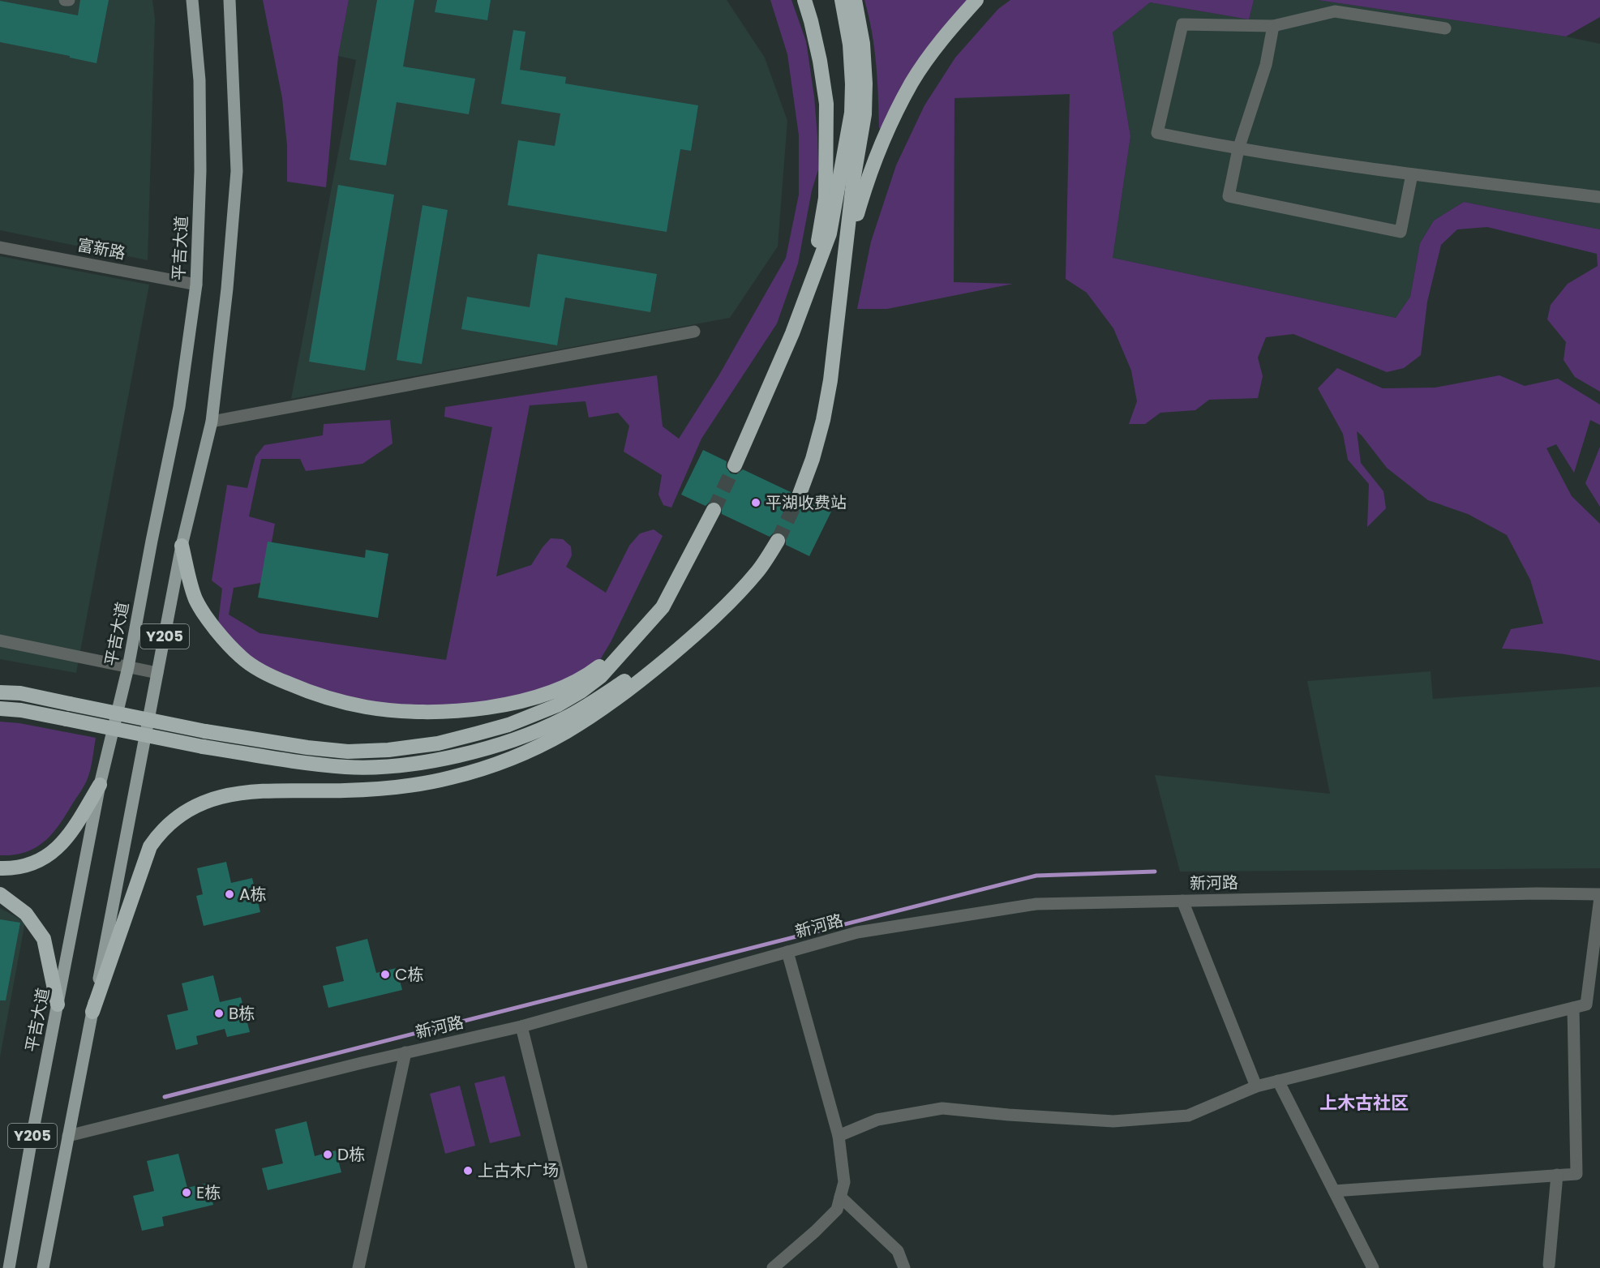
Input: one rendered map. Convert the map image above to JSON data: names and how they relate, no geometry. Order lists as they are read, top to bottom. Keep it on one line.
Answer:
{"streets":{"main road":["平吉大道","Y205"],"street":["富新路","新河路"]},"crossings":[["平吉大道","富新路"],["Y205","新河路"]],"districts":["上木古社区"],"places":["平湖收费站","A栋","C栋","B栋","D栋","上古木广场","E栋"]}
